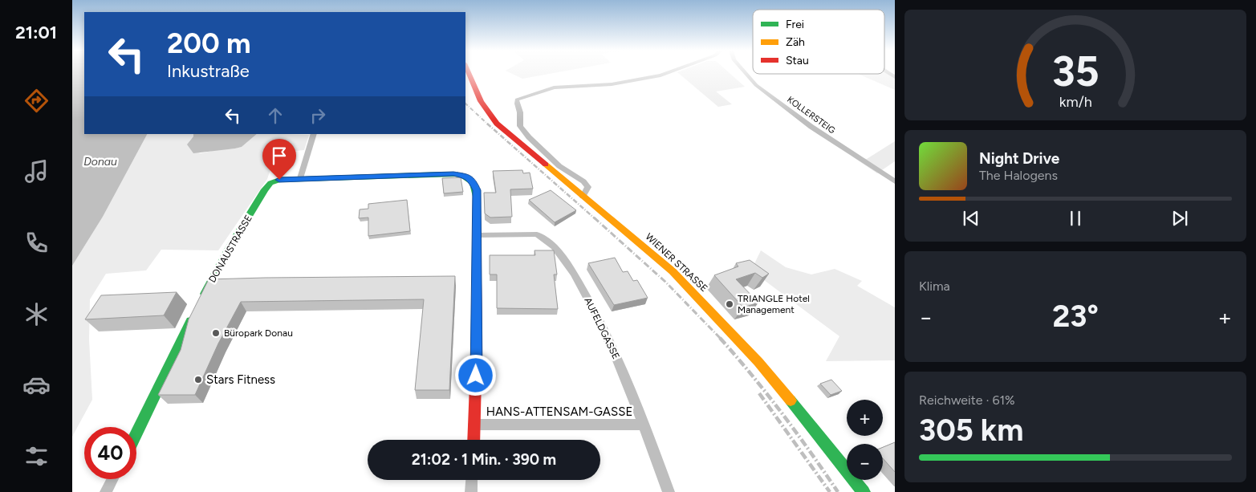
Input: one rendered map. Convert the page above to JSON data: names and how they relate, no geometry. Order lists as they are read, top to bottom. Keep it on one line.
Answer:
{"streets":{"street":["KOLLERSTEIG","DONAUSTRASSE","WIENER STRASSE","AUFELDGASSE","HANS-ATTENSAM-GASSE"]},"crossings":[["DONAUSTRASSE","AUFELDGASSE"],["AUFELDGASSE","HANS-ATTENSAM-GASSE"]],"water":["Donau"],"places":["TRIANGLE Hotel Management","Büropark Donau","Stars Fitness"],"legend":["Frei","Zäh","Stau"],"page":{"tabs":"21:01","turn":["200 m","Inkustraße"],"song":["Night Drive","The Halogens"],"tile":["Klima",["Reichweite · 61%","305 km"]],"heat":["−","23°","+"],"map_buttons":["+","−"],"limit":"40","trip":"21:02 · 1 Min. · 390 m","gauge":["35","km/h"]}}
